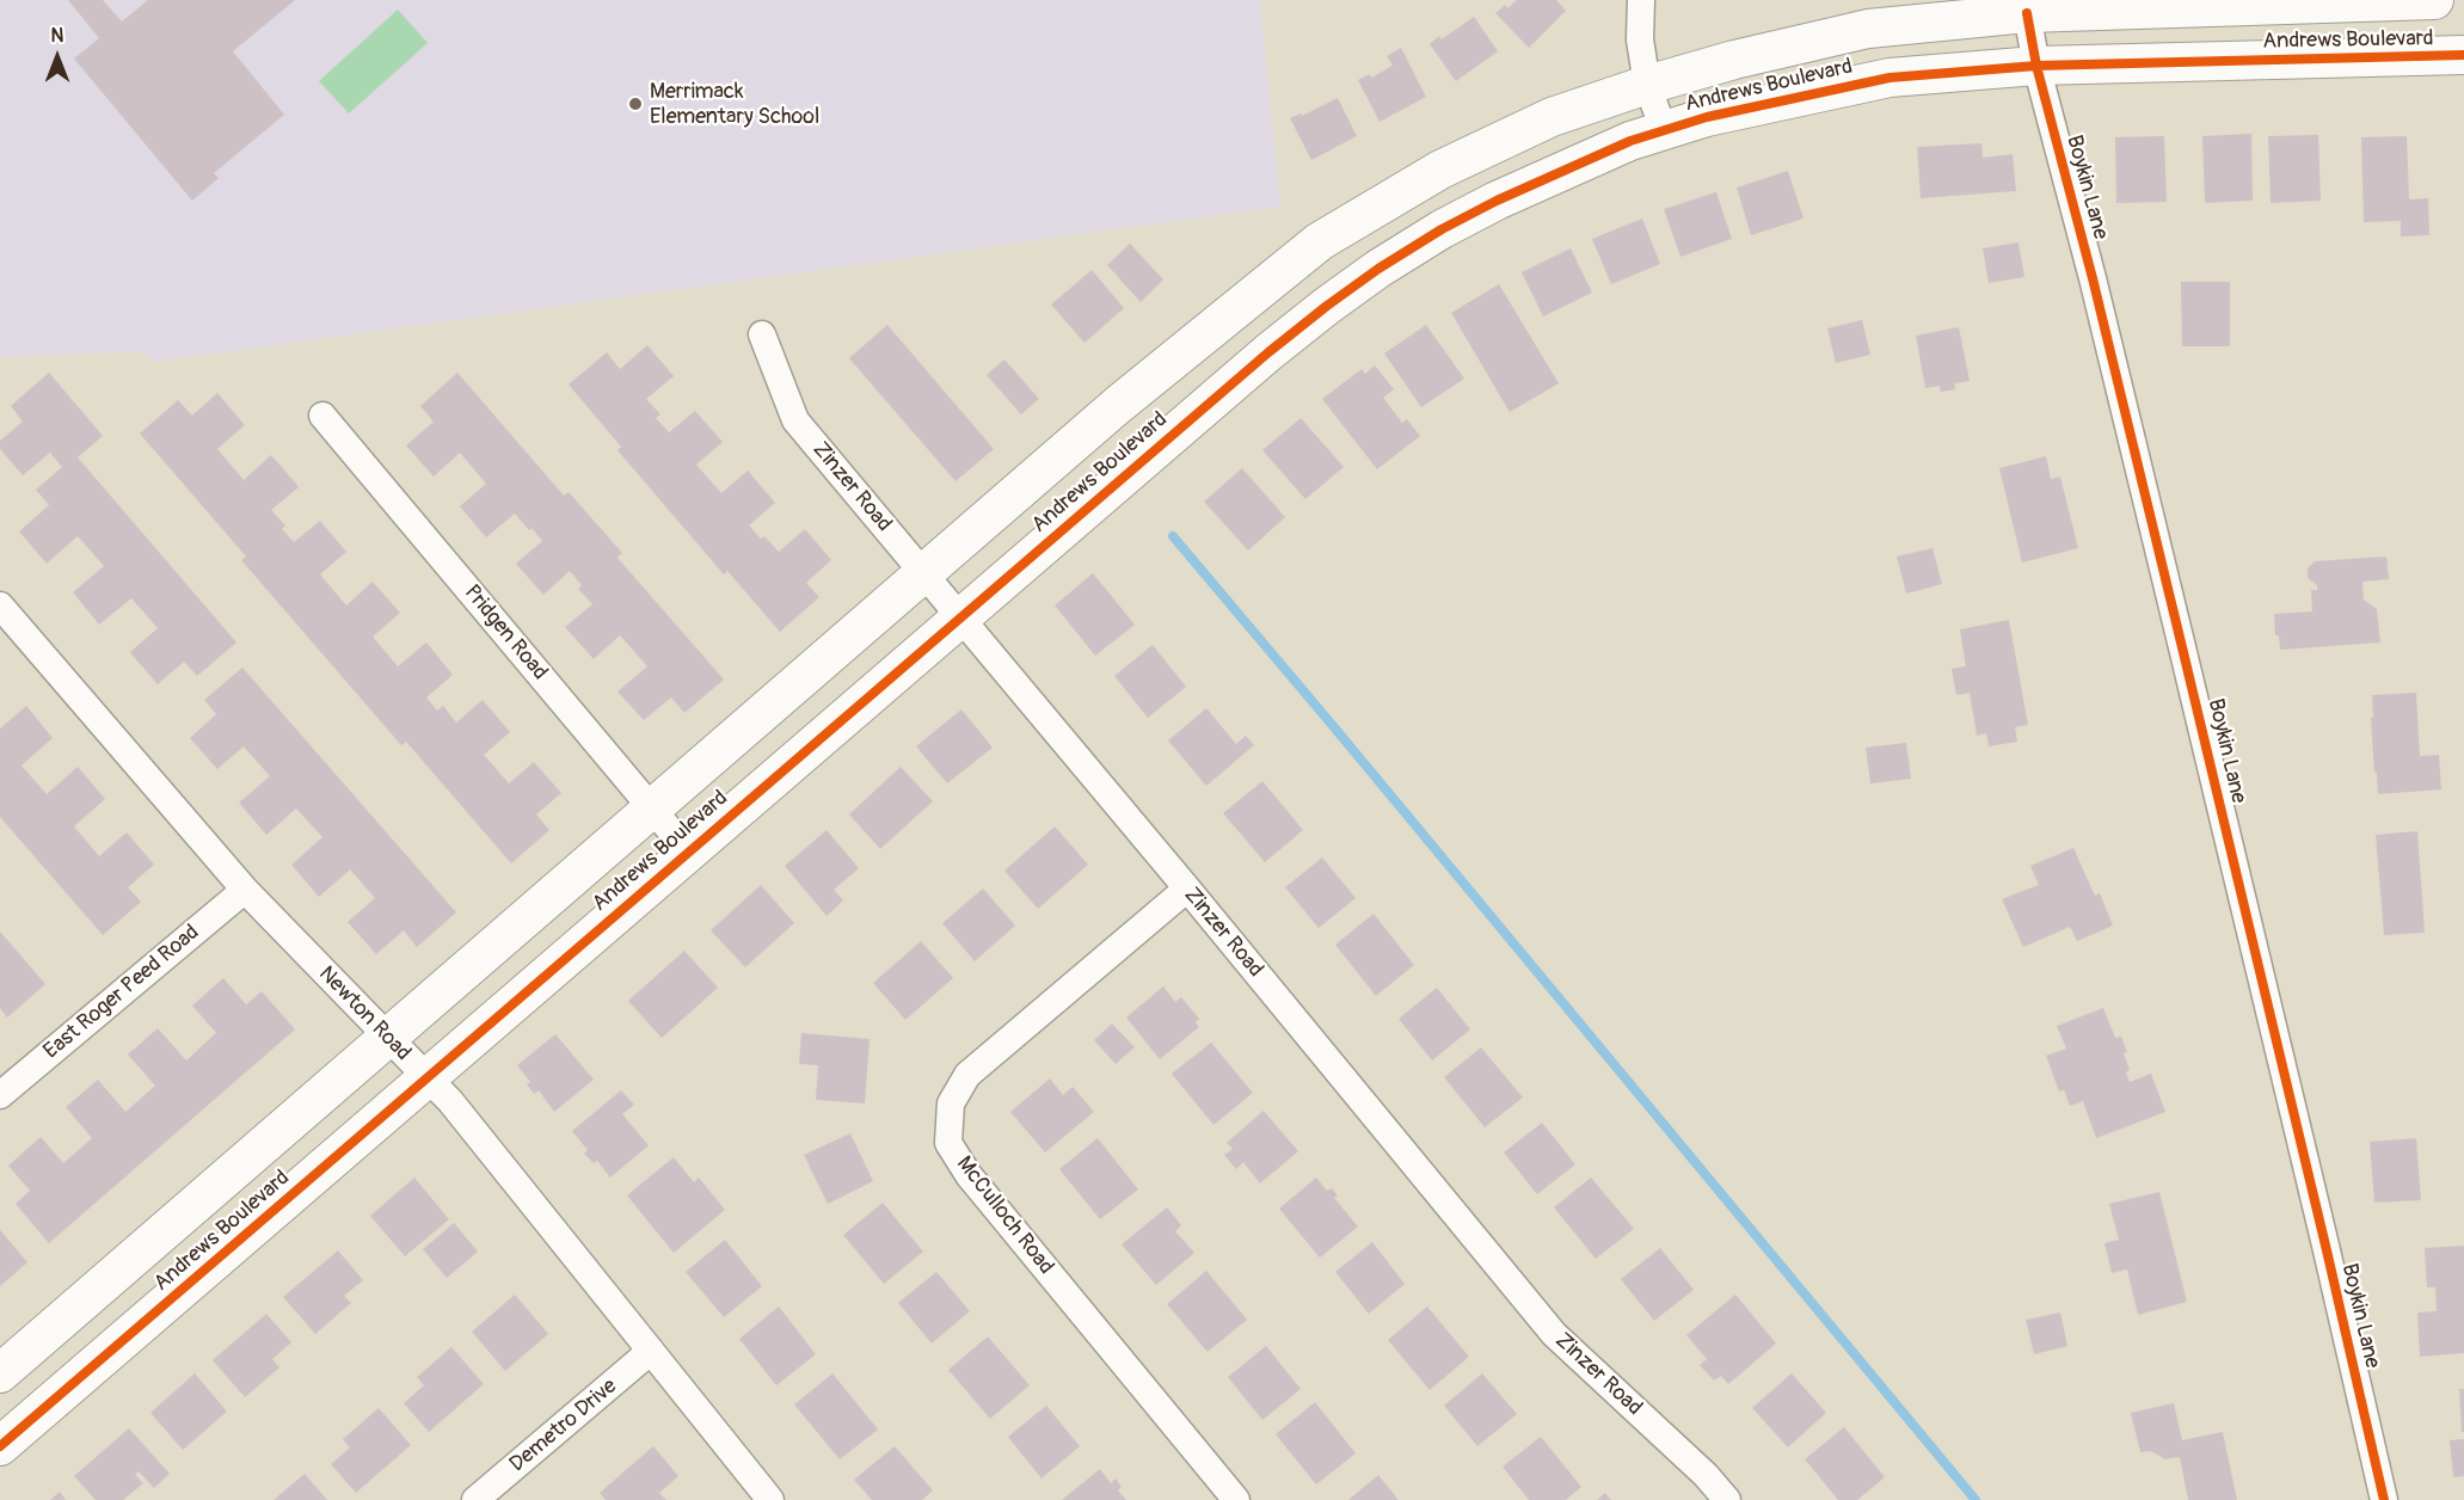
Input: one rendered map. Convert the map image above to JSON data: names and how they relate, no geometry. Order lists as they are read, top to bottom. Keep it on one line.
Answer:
{"streets":{"street":["Andrews Boulevard","Boykin Lane","Zinzer Road","Pridgen Road","East Roger Peed Road","Newton Road","McCulloch Road","Demetro Drive"]},"crossings":[["Andrews Boulevard","Boykin Lane"],["Andrews Boulevard","Zinzer Road"],["Andrews Boulevard","Pridgen Road"],["Andrews Boulevard","Newton Road"],["Zinzer Road","McCulloch Road"],["East Roger Peed Road","Newton Road"],["Newton Road","Demetro Drive"]],"places":["Merrimack Elementary School"],"north":"top"}
